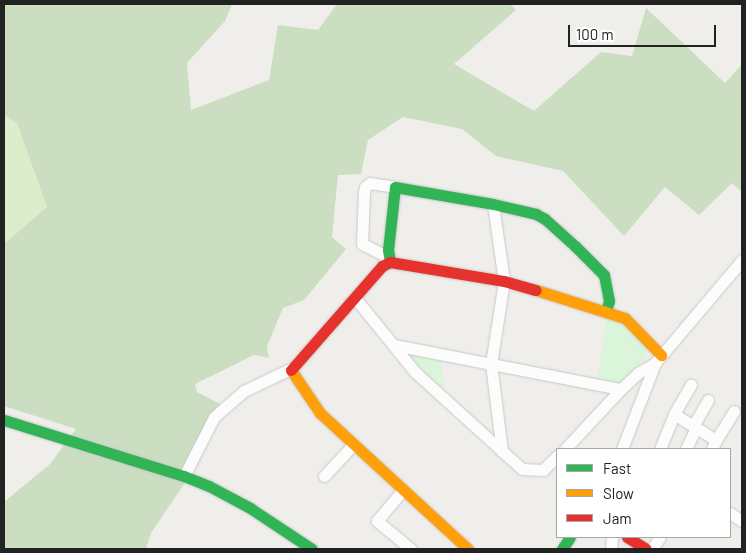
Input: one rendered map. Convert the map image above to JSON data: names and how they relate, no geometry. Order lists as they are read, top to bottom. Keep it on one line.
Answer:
{"legend":["Fast","Slow","Jam"],"scale_bar":"100 m"}
